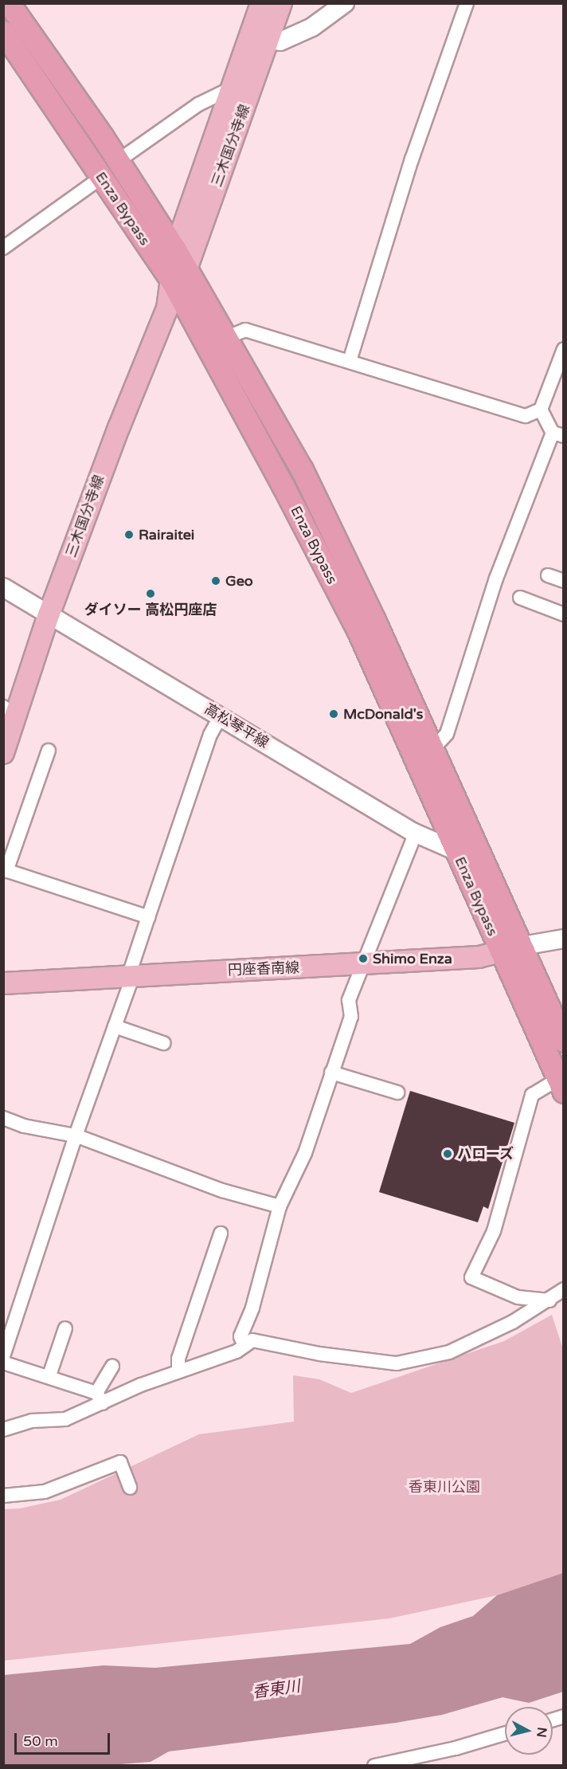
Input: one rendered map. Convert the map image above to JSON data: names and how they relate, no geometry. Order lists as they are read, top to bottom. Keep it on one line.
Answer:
{"streets":{"highway":["Enza Bypass"],"main road":["三木国分寺線","高松琴平線","円座香南線"]},"crossings":[["三木国分寺線","Enza Bypass"],["三木国分寺線","高松琴平線"],["Enza Bypass","高松琴平線"],["Enza Bypass","円座香南線"]],"water":["香東川"],"parks":["香東川公園"],"places":["Rairaitei","Geo","ダイソー 高松円座店","McDonald's","Shimo Enza","ハローズ"],"scale_bar":"50 m","north":"right"}
